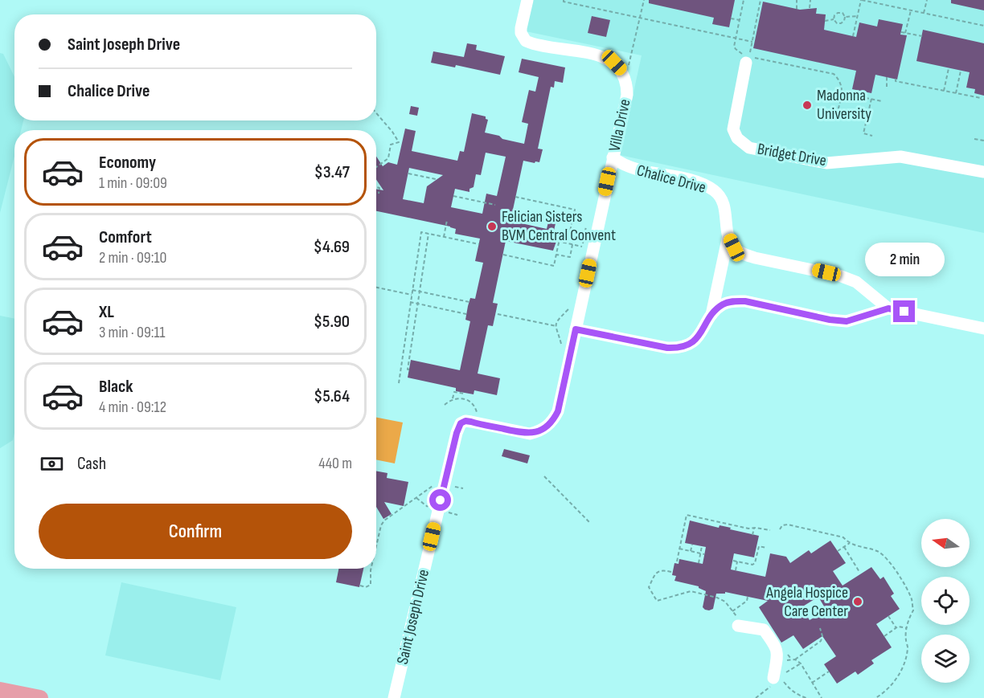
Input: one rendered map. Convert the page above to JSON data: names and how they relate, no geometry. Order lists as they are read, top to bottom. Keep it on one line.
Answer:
{"streets":{"street":["Villa Drive","Bridget Drive","Chalice Drive","Saint Joseph Drive"]},"crossings":[["Villa Drive","Chalice Drive"],["Villa Drive","Saint Joseph Drive"]],"places":["Madonna University","Felician Sisters BVM Central Convent","Angela Hospice Care Center"],"north":"left","page":{"banner":["Saint Joseph Drive","Chalice Drive"],"list":[{"name":"Economy","note":"1 min · 09:09","value":"$3.47"},{"name":"Comfort","note":"2 min · 09:10","value":"$4.69"},{"name":"XL","note":"3 min · 09:11","value":"$5.90"},{"name":"Black","note":"4 min · 09:12","value":"$5.64"}],"bubble":"2 min","pay":["Cash","440 m"],"buttons":"Confirm"}}
